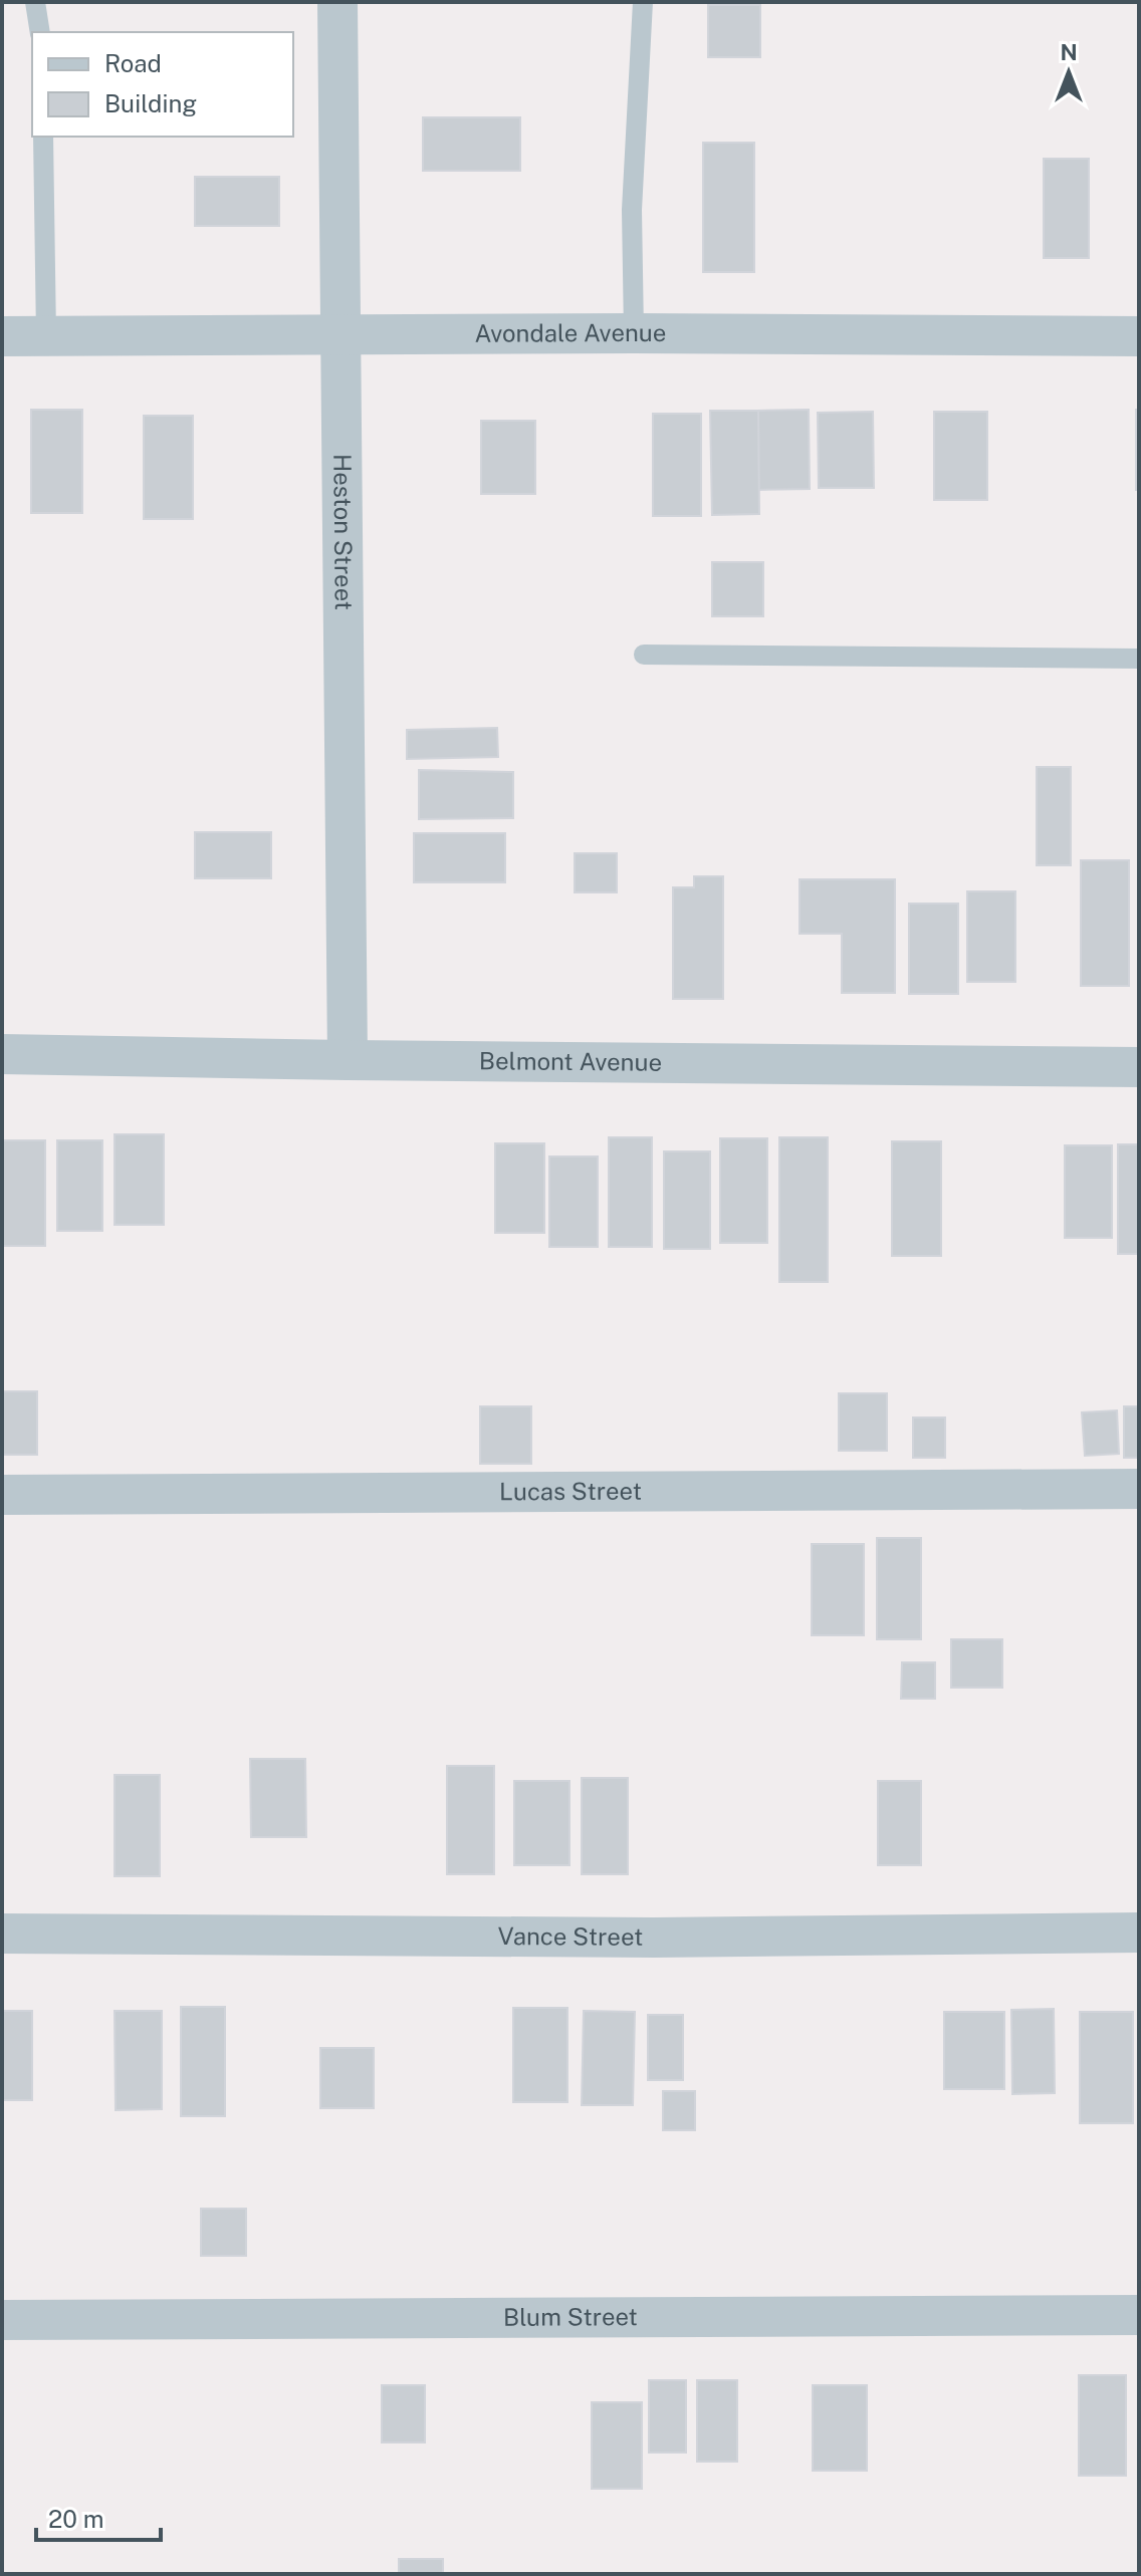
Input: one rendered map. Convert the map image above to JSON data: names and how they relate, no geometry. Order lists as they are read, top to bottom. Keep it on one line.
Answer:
{"streets":{"street":["Avondale Avenue","Heston Street","Belmont Avenue","Lucas Street","Vance Street","Blum Street"]},"crossings":[["Avondale Avenue","Heston Street"],["Heston Street","Belmont Avenue"]],"legend":["Road","Building"],"scale_bar":"20 m","north":"top"}
